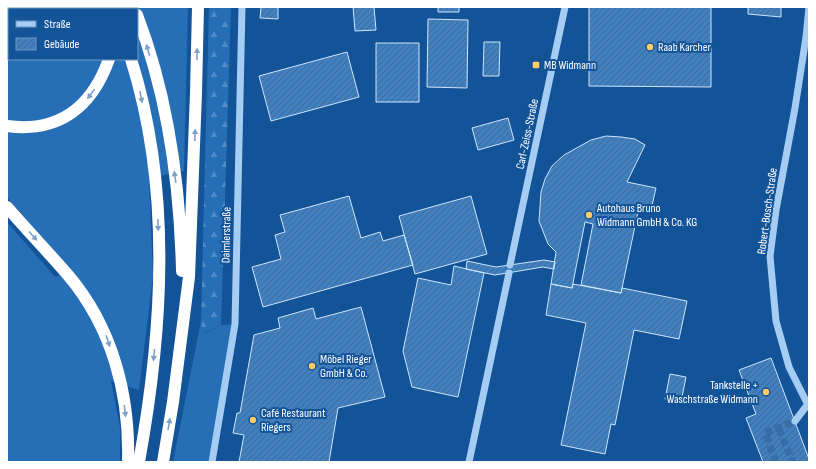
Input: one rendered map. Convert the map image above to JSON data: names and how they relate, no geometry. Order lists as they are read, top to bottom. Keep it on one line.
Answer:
{"streets":{"street":["Carl-Zeiss-Straße","Robert-Bosch-Straße","Daimlerstraße"]},"places":{"other":["Raab Karcher","Autohaus Bruno Widmann GmbH & Co. KG","Möbel Rieger GmbH & Co.","Tankstelle + Waschstraße Widmann","Café Restaurant Riegers"],"transit":["MB Widmann"]},"legend":["Straße","Gebäude"]}
